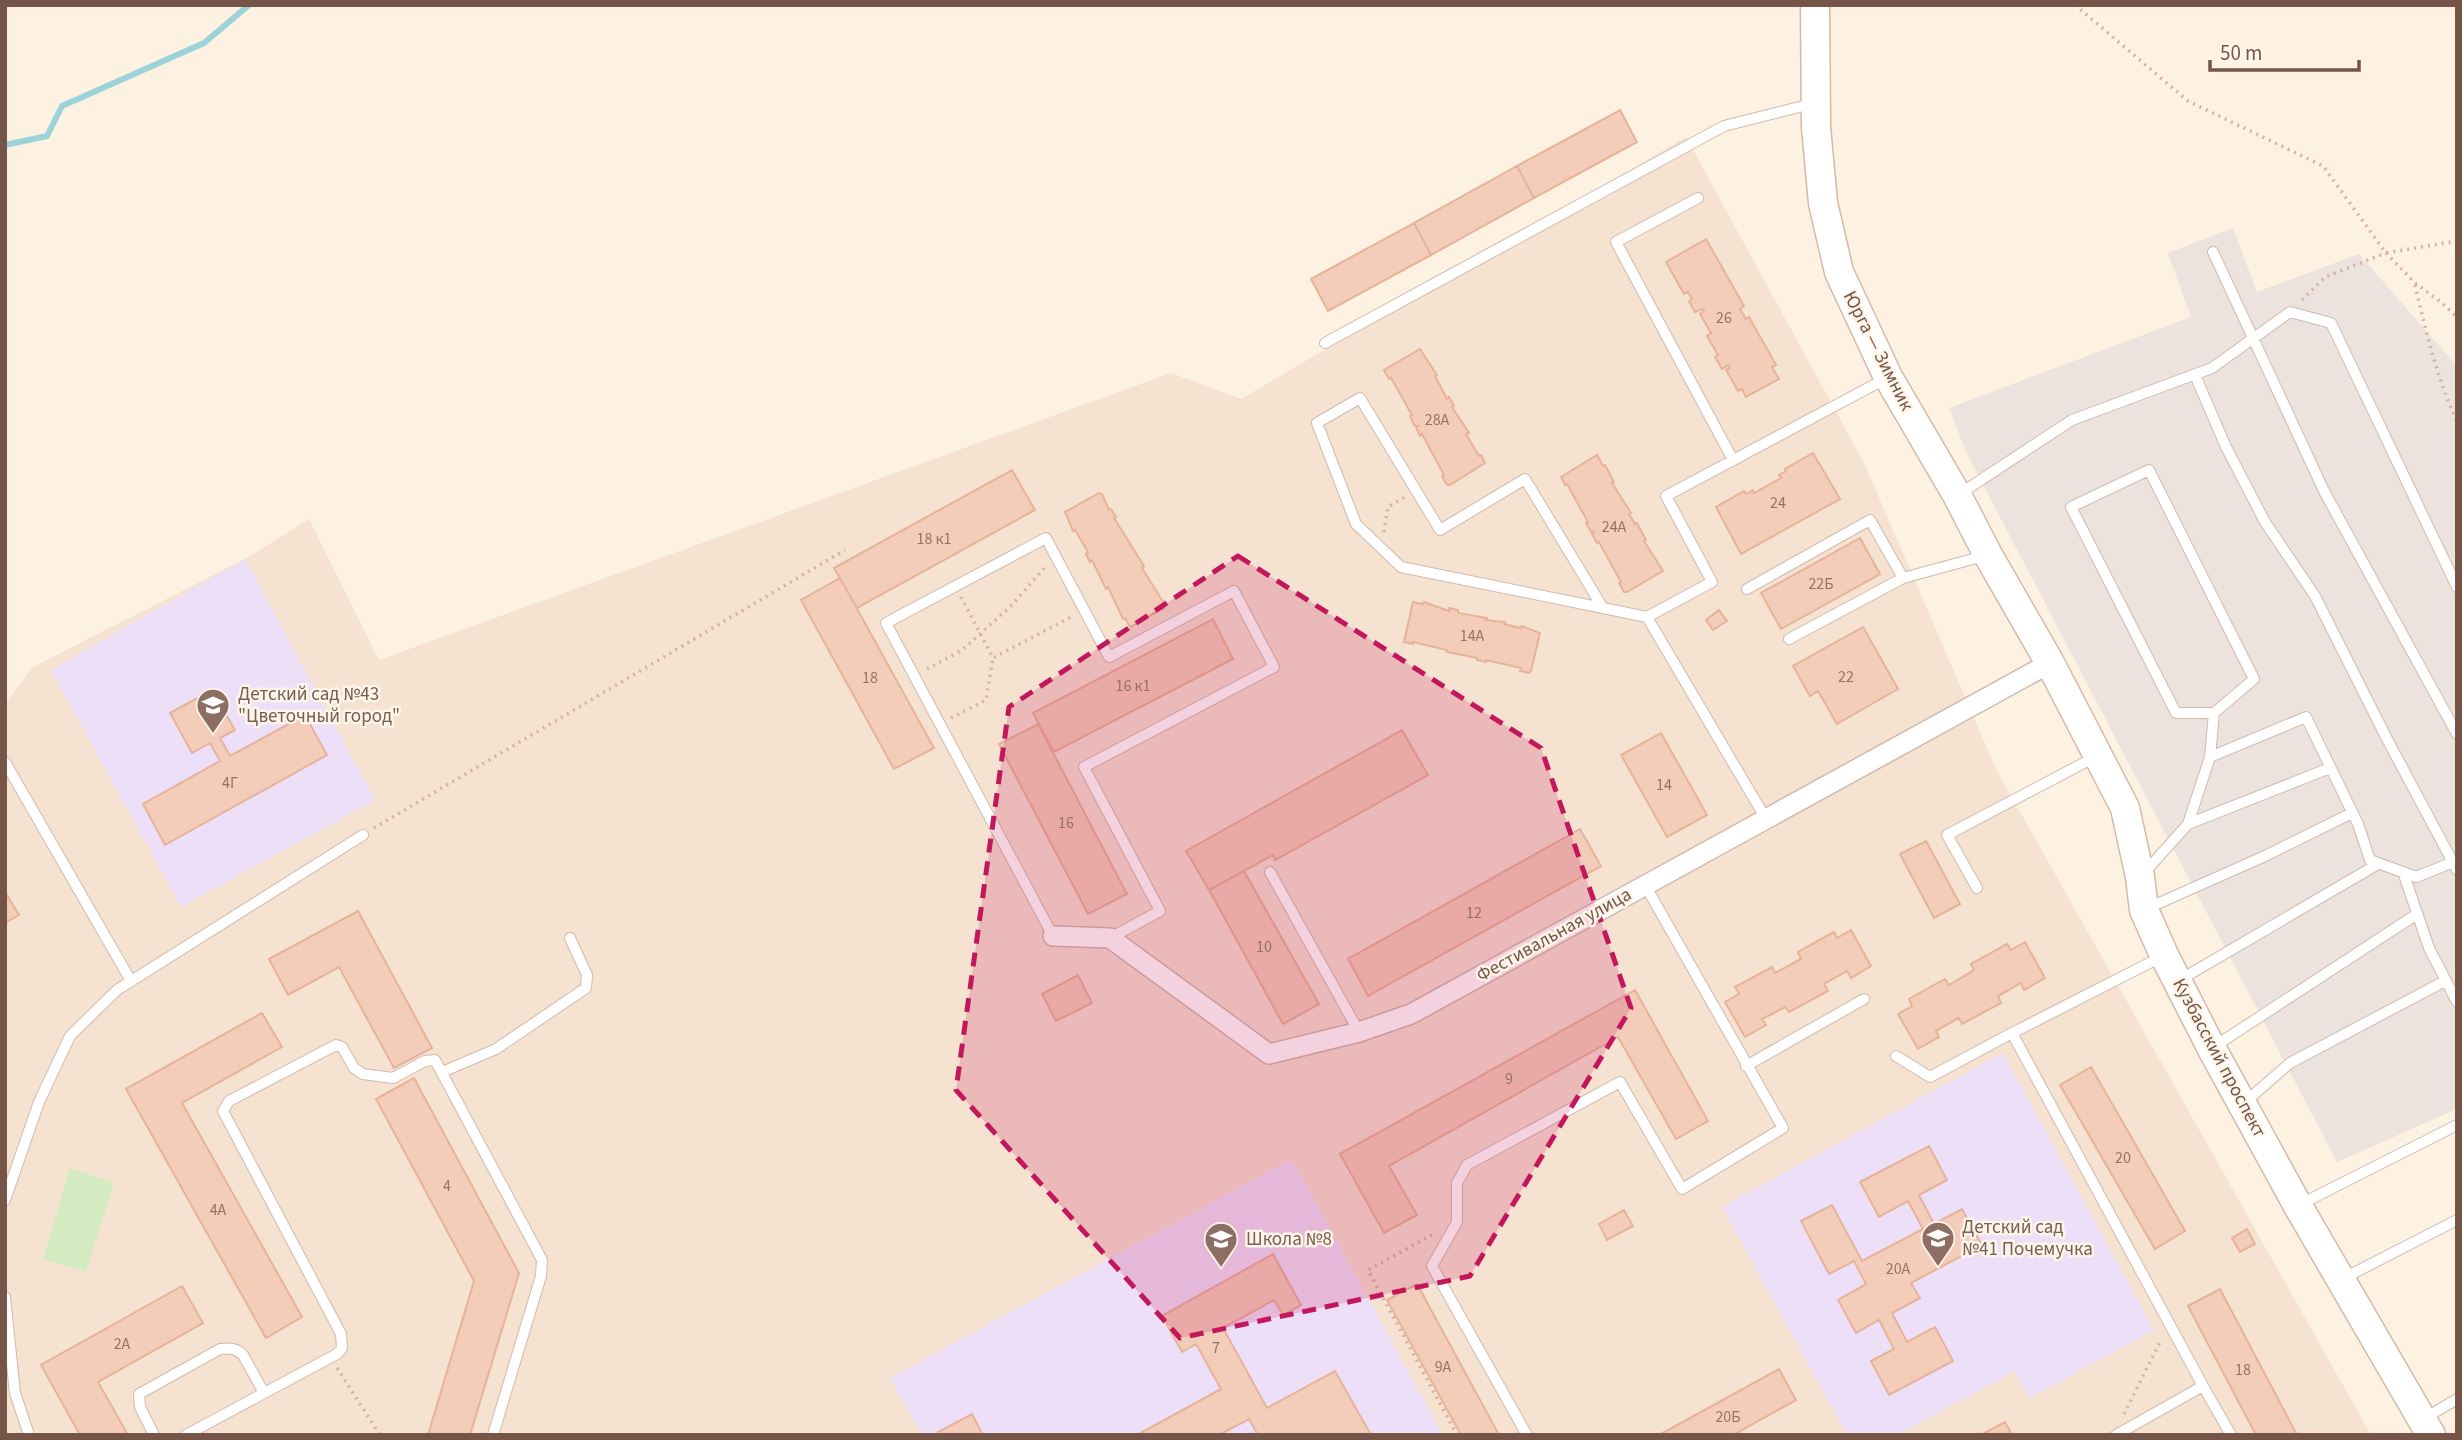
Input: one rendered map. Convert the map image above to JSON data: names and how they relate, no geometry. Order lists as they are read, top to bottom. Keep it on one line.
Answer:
{"streets":{"street":["Юрга — Зимник","Фестивальная улица","Кузбасский проспект"]},"crossings":[["Юрга — Зимник","Фестивальная улица"],["Юрга — Зимник","Кузбасский проспект"],["Фестивальная улица","Кузбасский проспект"]],"places":{"school or university":["Детский сад №43 \"Цветочный город\"","Детский сад №41 Почемучка","Школа №8"]},"house_numbers":["26","28А","24","24А","18 к1","22Б","14А","22","18","16 к1","4Г","14","16","12","10","9","20","4","4А","20А","2А","7","9А","18","20Б"],"scale_bar":"50 m"}
